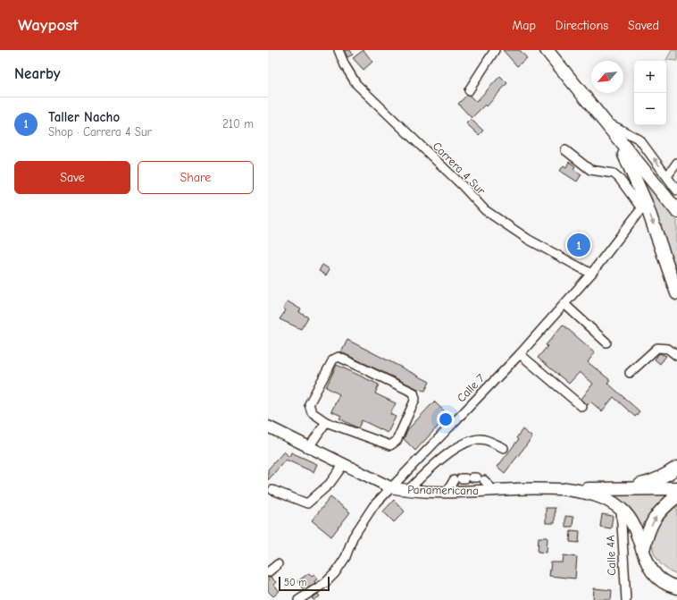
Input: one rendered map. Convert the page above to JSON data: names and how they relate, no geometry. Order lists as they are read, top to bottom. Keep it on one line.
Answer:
{"streets":{"highway":["Panamericana"],"street":["Carrera 4 Sur","Calle 7","Calle 4A"]},"crossings":[["Carrera 4 Sur","Calle 7"],["Calle 7","Panamericana"],["Panamericana","Calle 4A"]],"scale_bar":"50 m","north":"bottom left","page":{"header":"Waypost","nav":["Map","Directions","Saved"],"heading":"Nearby","map_buttons":["+","−"],"list":[{"mark":"1","name":"Taller Nacho","note":"Shop · Carrera 4 Sur","value":"210 m"}],"buttons":["Save","Share"],"pins":"1","scale":"50 m"}}
